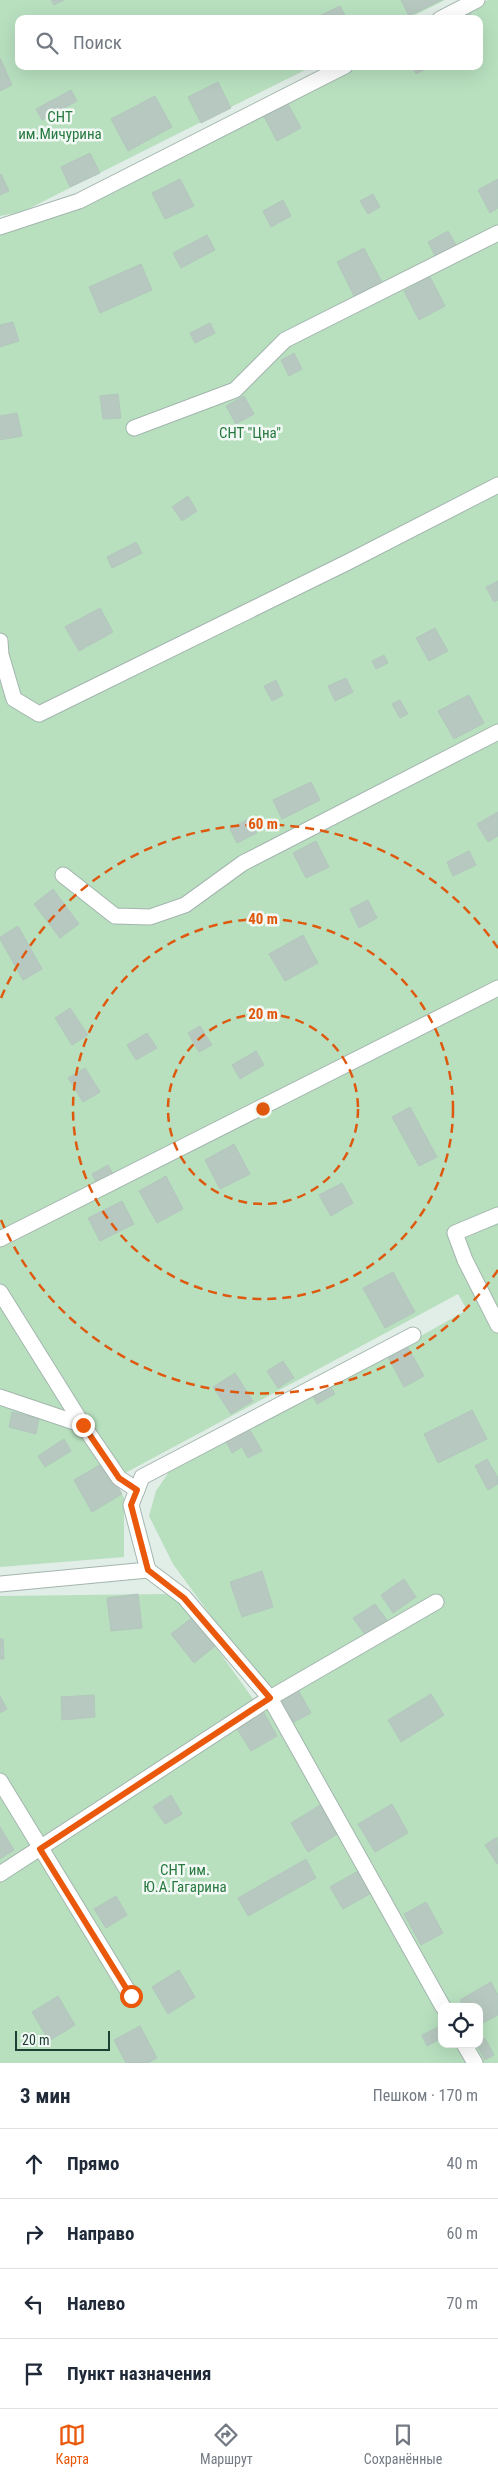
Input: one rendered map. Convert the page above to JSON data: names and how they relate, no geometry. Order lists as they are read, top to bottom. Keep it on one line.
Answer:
{"parks":["СНТ им.Мичурина","СНТ \"Цна\"","СНТ им. Ю.А.Гагарина"],"scale_bar":"20 m","page":{"search":"Поиск","scale":"20 m","heading":["3 мин","Пешком · 170 m"],"list":[["Прямо","40 m"],["Направо","60 m"],["Налево","70 m"],"Пункт назначения"],"nav":["Карта","Маршрут","Сохранённые"]},"rings":["60 m","40 m","20 m"]}
